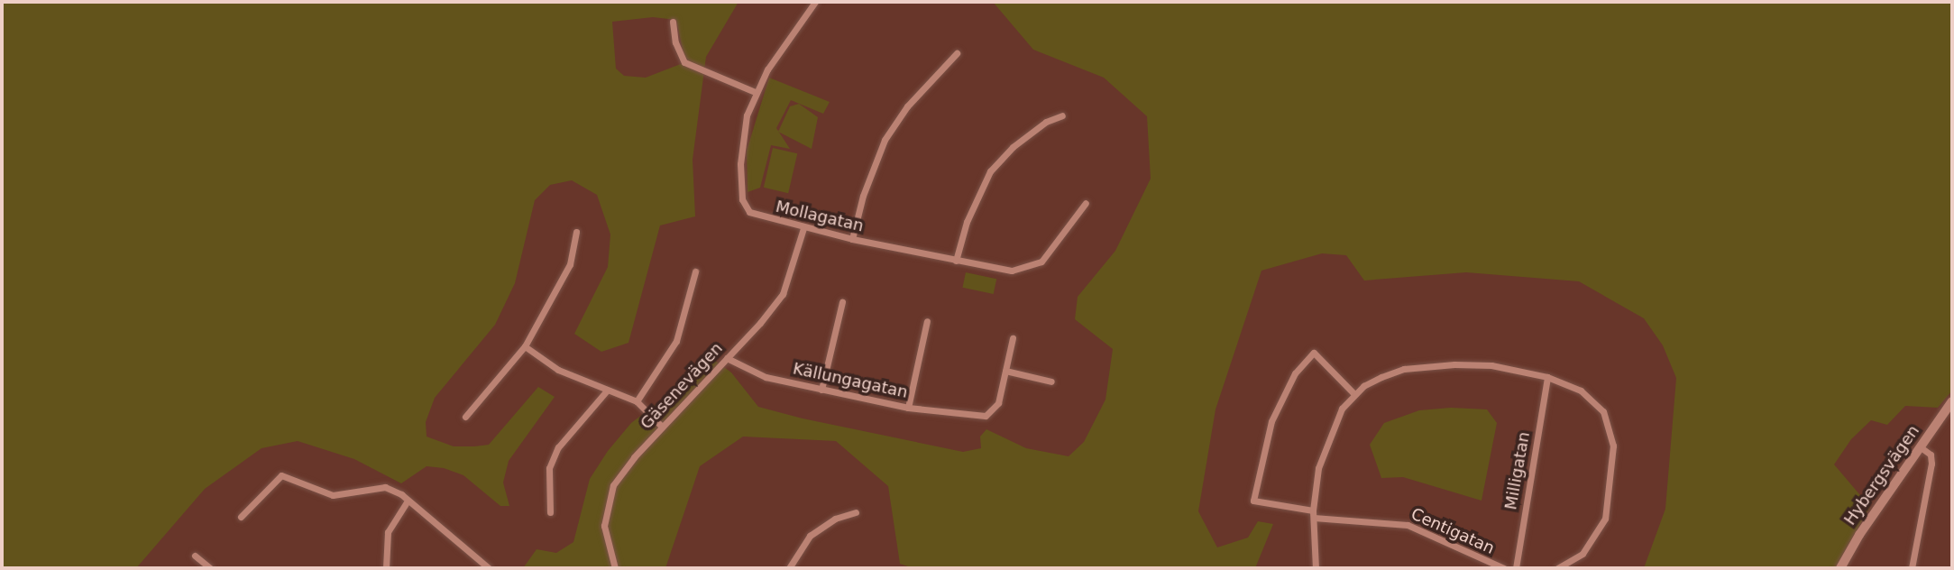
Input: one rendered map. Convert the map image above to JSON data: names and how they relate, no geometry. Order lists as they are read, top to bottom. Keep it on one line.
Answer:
{"streets":{"street":["Mollagatan","Källungagatan","Gäsenevägen","Milligatan","Hybergsvägen","Centigatan"]},"crossings":[["Mollagatan","Gäsenevägen"],["Källungagatan","Gäsenevägen"]]}
